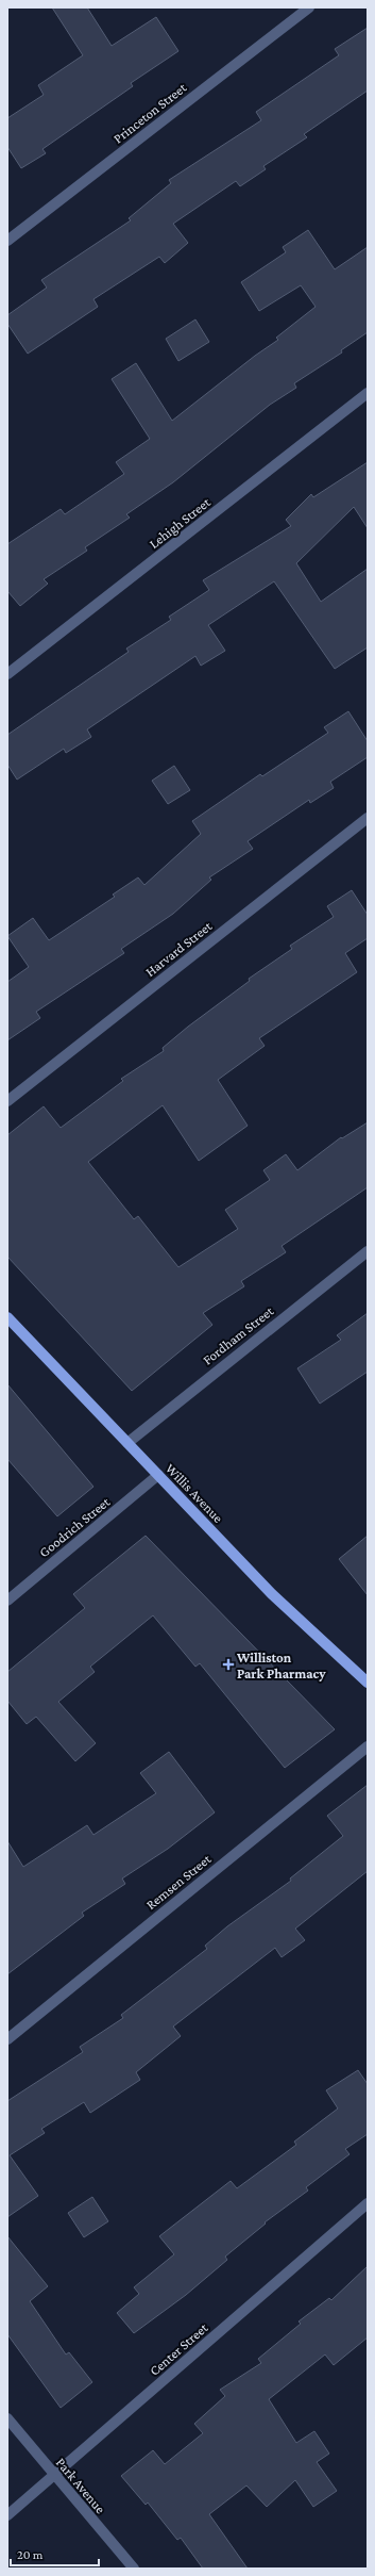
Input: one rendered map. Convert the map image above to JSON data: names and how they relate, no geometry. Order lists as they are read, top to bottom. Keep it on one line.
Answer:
{"streets":{"main road":["Willis Avenue"],"street":["Princeton Street","Lehigh Street","Harvard Street","Fordham Street","Goodrich Street","Remsen Street","Center Street","Park Avenue"]},"crossings":[["Fordham Street","Willis Avenue"],["Willis Avenue","Goodrich Street"],["Center Street","Park Avenue"]],"places":{"health":["Williston Park Pharmacy"]},"scale_bar":"20 m"}
